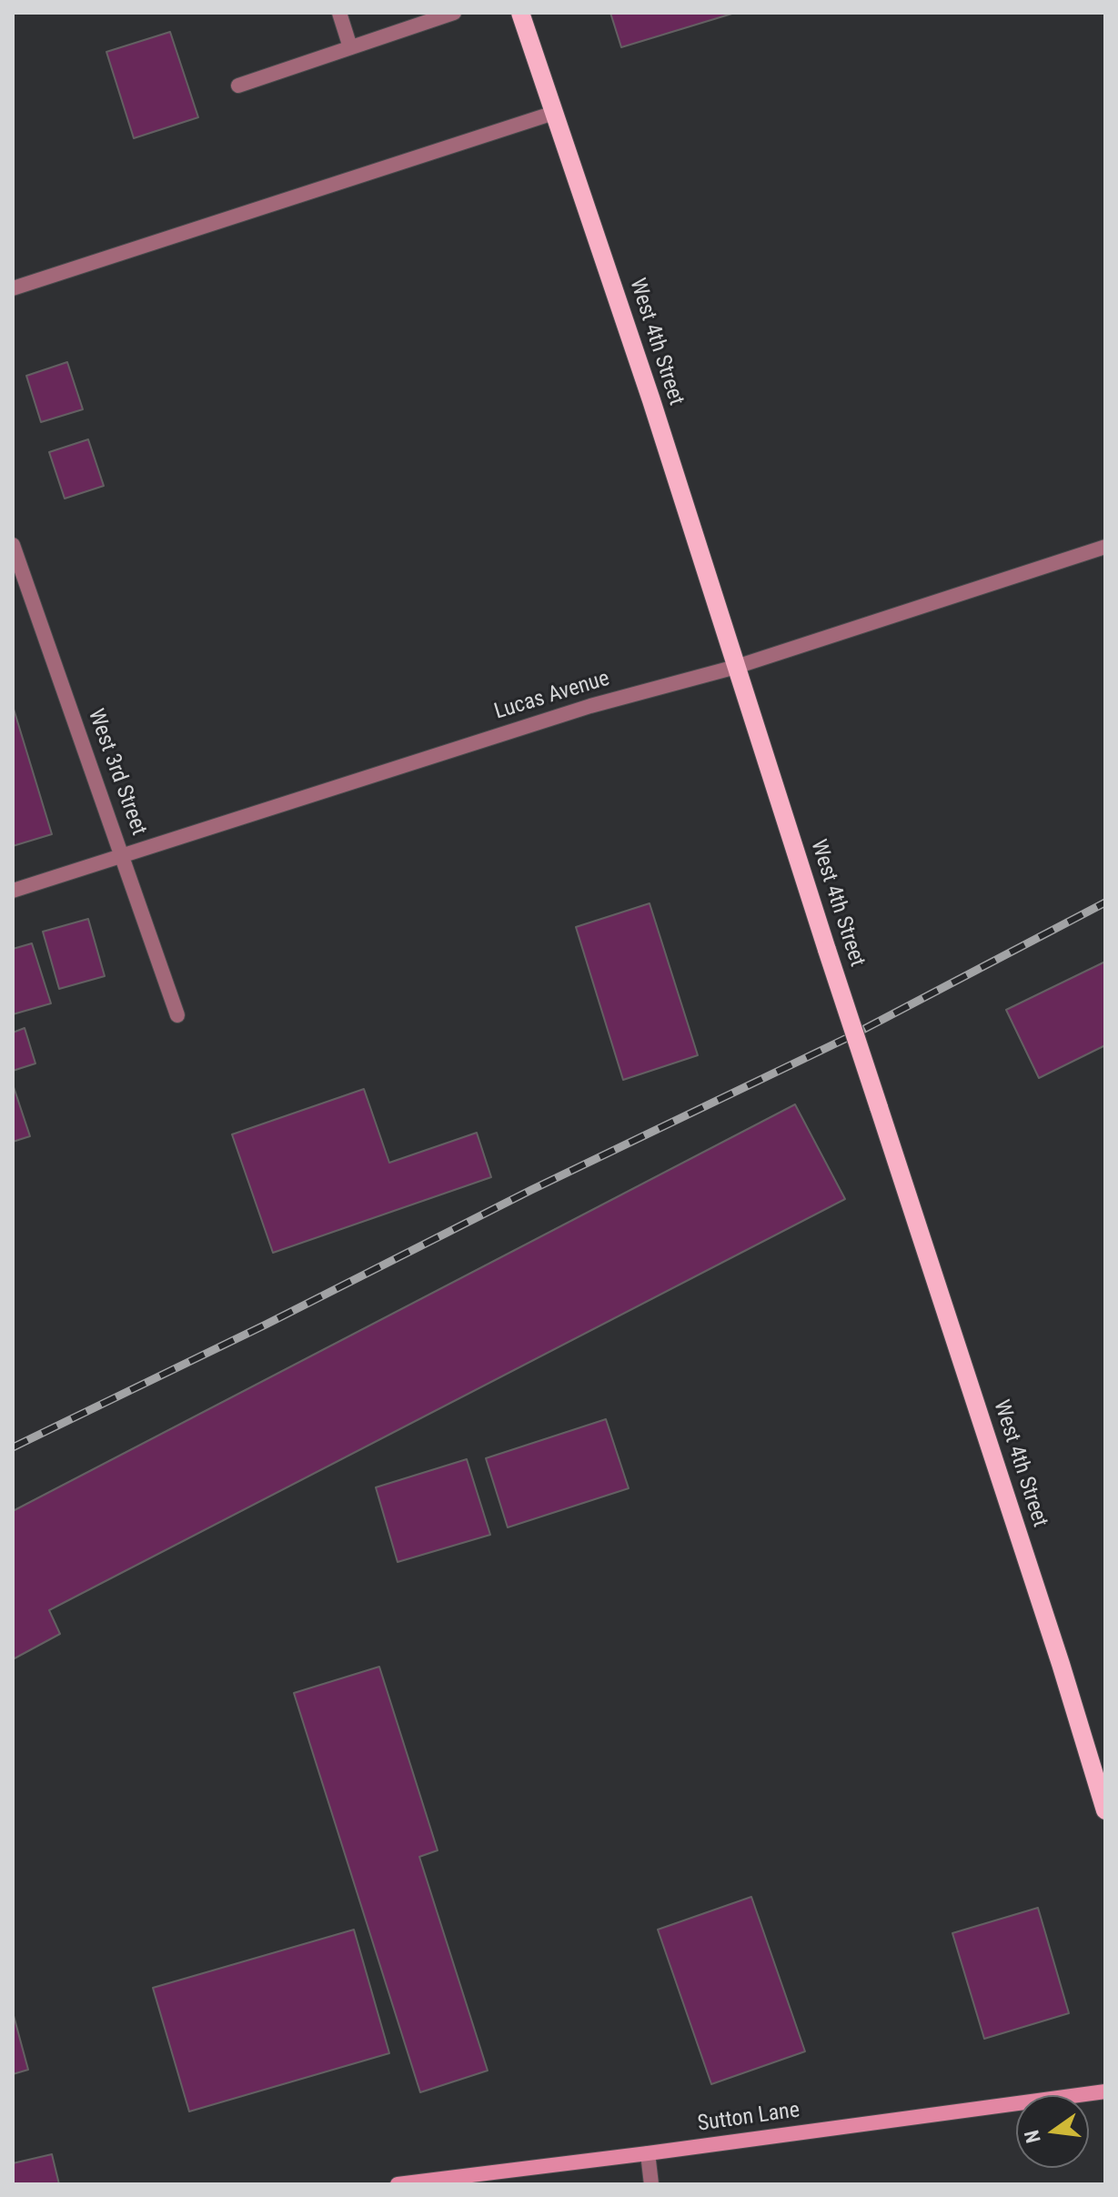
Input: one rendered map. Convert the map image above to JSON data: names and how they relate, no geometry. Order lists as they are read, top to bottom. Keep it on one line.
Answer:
{"streets":{"main road":["West 4th Street"],"street":["Lucas Avenue","West 3rd Street","Sutton Lane"]},"crossings":[["West 4th Street","Lucas Avenue"],["Lucas Avenue","West 3rd Street"]],"north":"left"}
